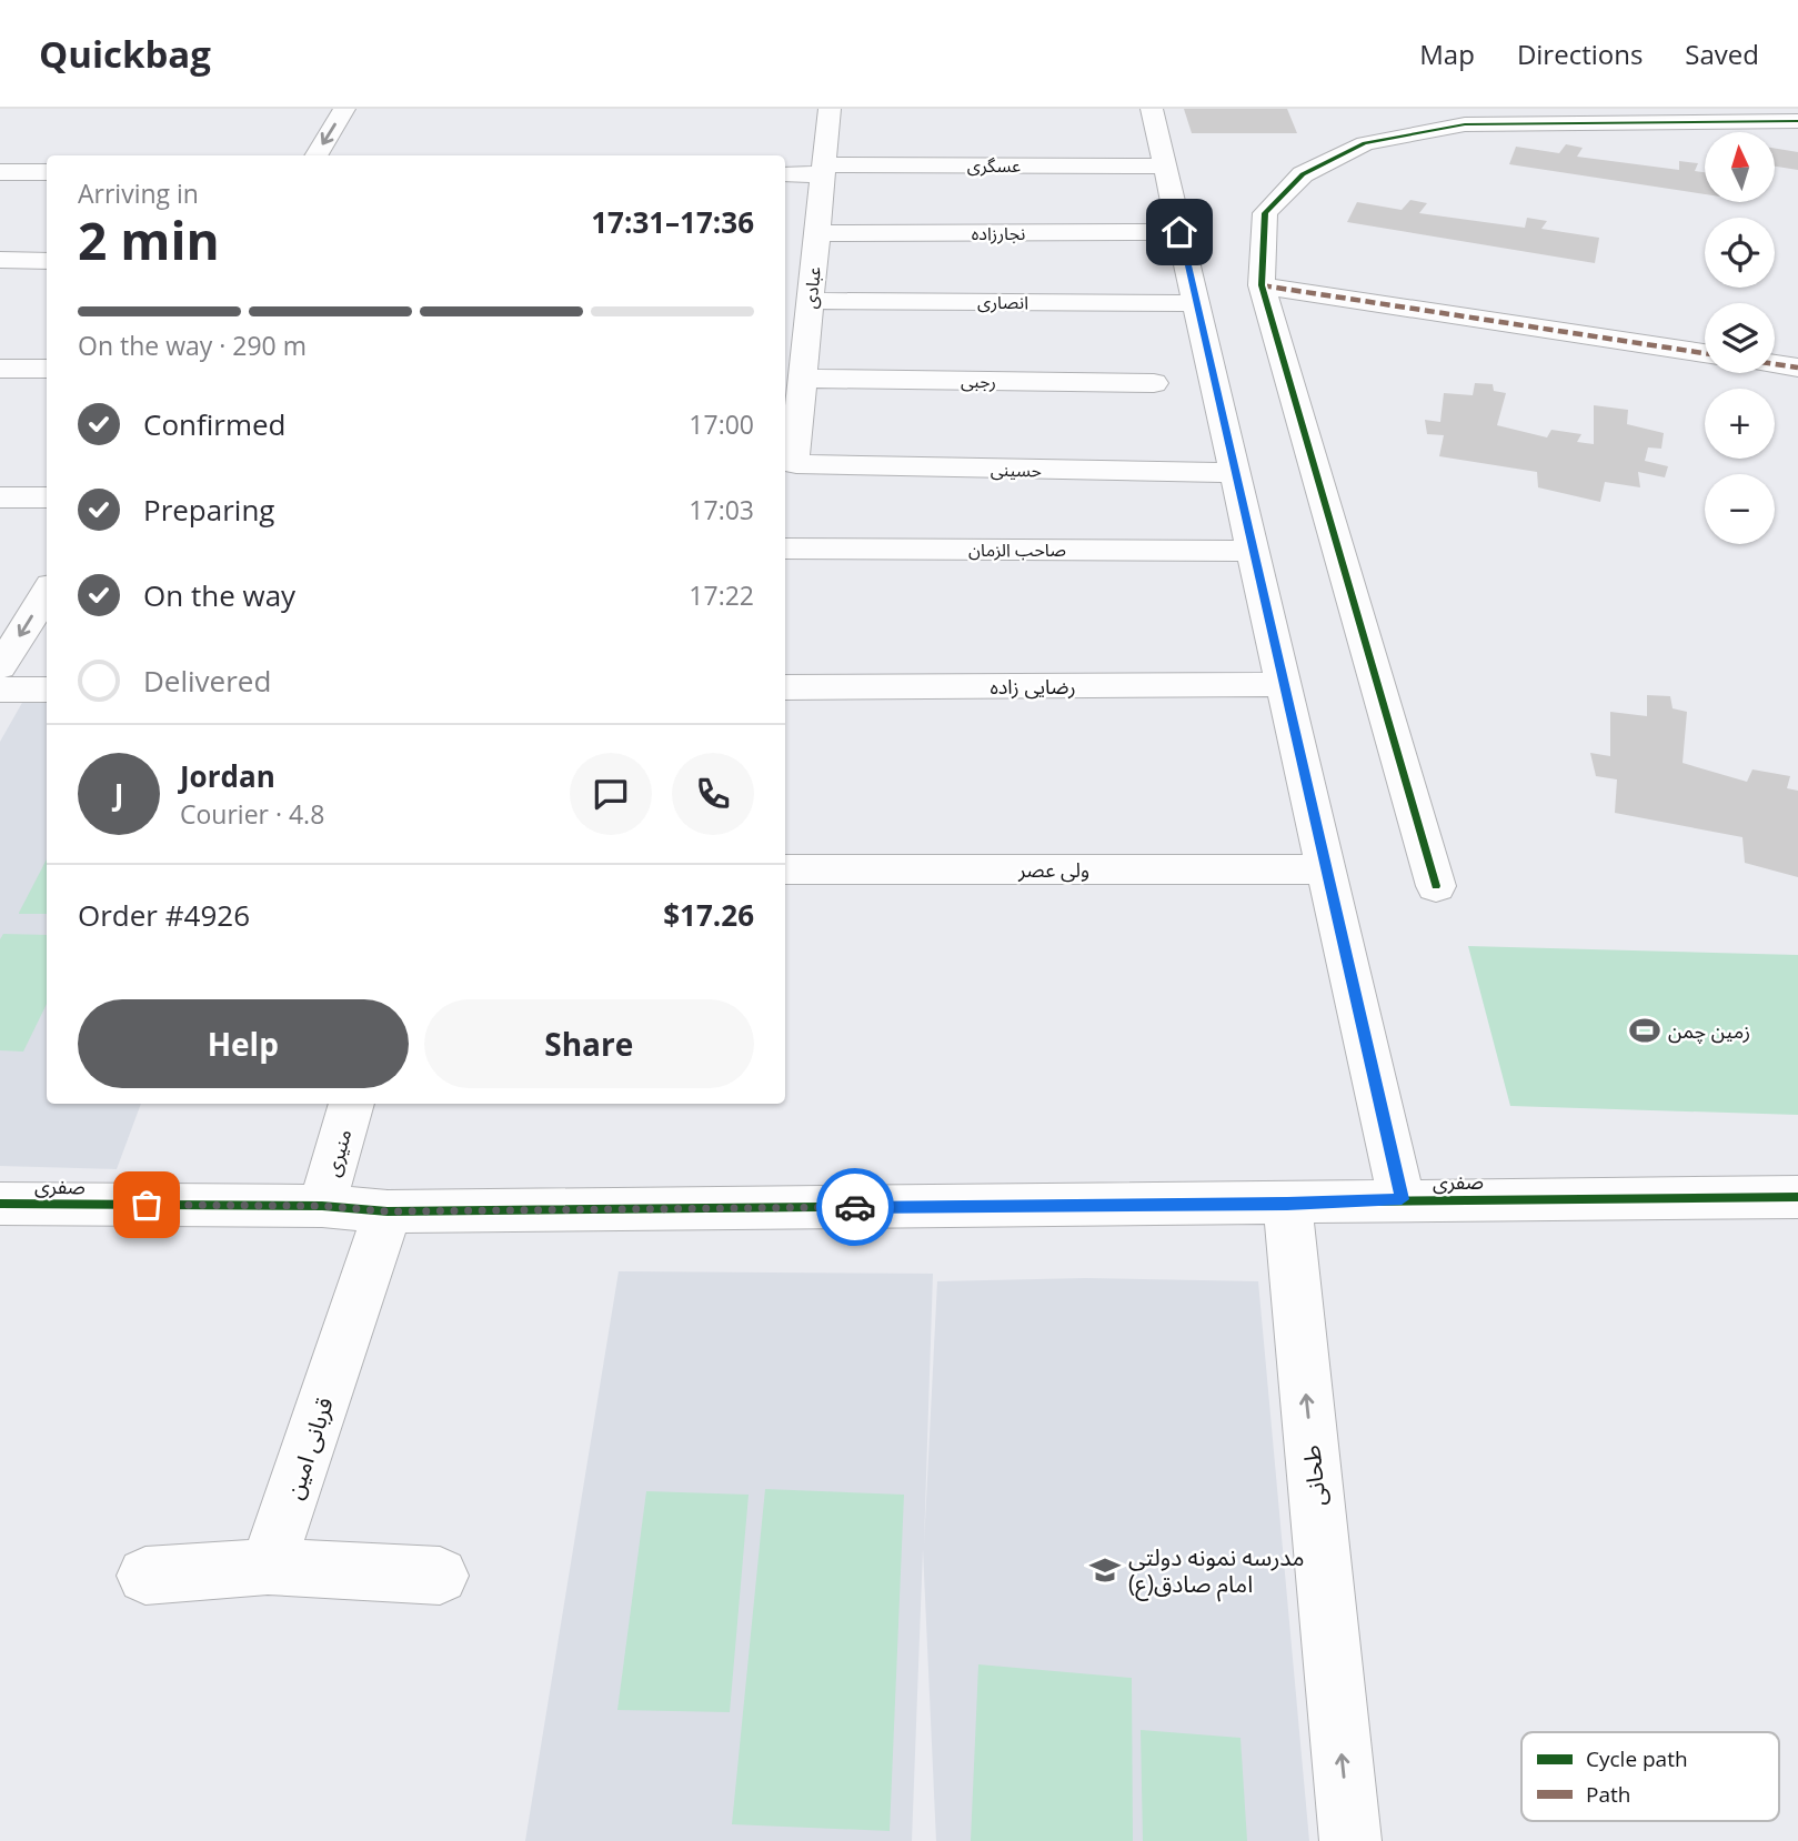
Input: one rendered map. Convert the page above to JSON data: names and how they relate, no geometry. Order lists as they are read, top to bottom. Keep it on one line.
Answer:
{"streets":{"street":["عسگری","نجارزاده","عبادی","انصاری","رجبی","حسینی","صاحب الزمان","رضایی زاده","ولی عصر","منیری","صفری","قربانی امین","طحانی"]},"crossings":[["عسگری","عبادی"],["نجارزاده","عبادی"],["عبادی","انصاری"],["عبادی","رجبی"],["عبادی","حسینی"],["منیری","صفری"],["صفری","قربانی امین"],["صفری","طحانی"]],"one_way":["طحانی"],"places":{"sports":["زمین چمن"],"school or university":["مدرسه نمونه دولتی امام صادق(ع)"]},"legend":["Cycle path","Path"],"north":"top","page":{"header":"Quickbag","nav":["Map","Directions","Saved"],"map_buttons":["+","−"],"heading":["2 min","Arriving in","17:31–17:36"],"panel":["Jordan","Courier · 4.8","Order #4926","$17.26"],"bar":"On the way · 290 m","list":[["Confirmed","17:00"],["Preparing","17:03"],["On the way","17:22"],"Delivered"],"round":"J","buttons":["Help","Share"]}}
